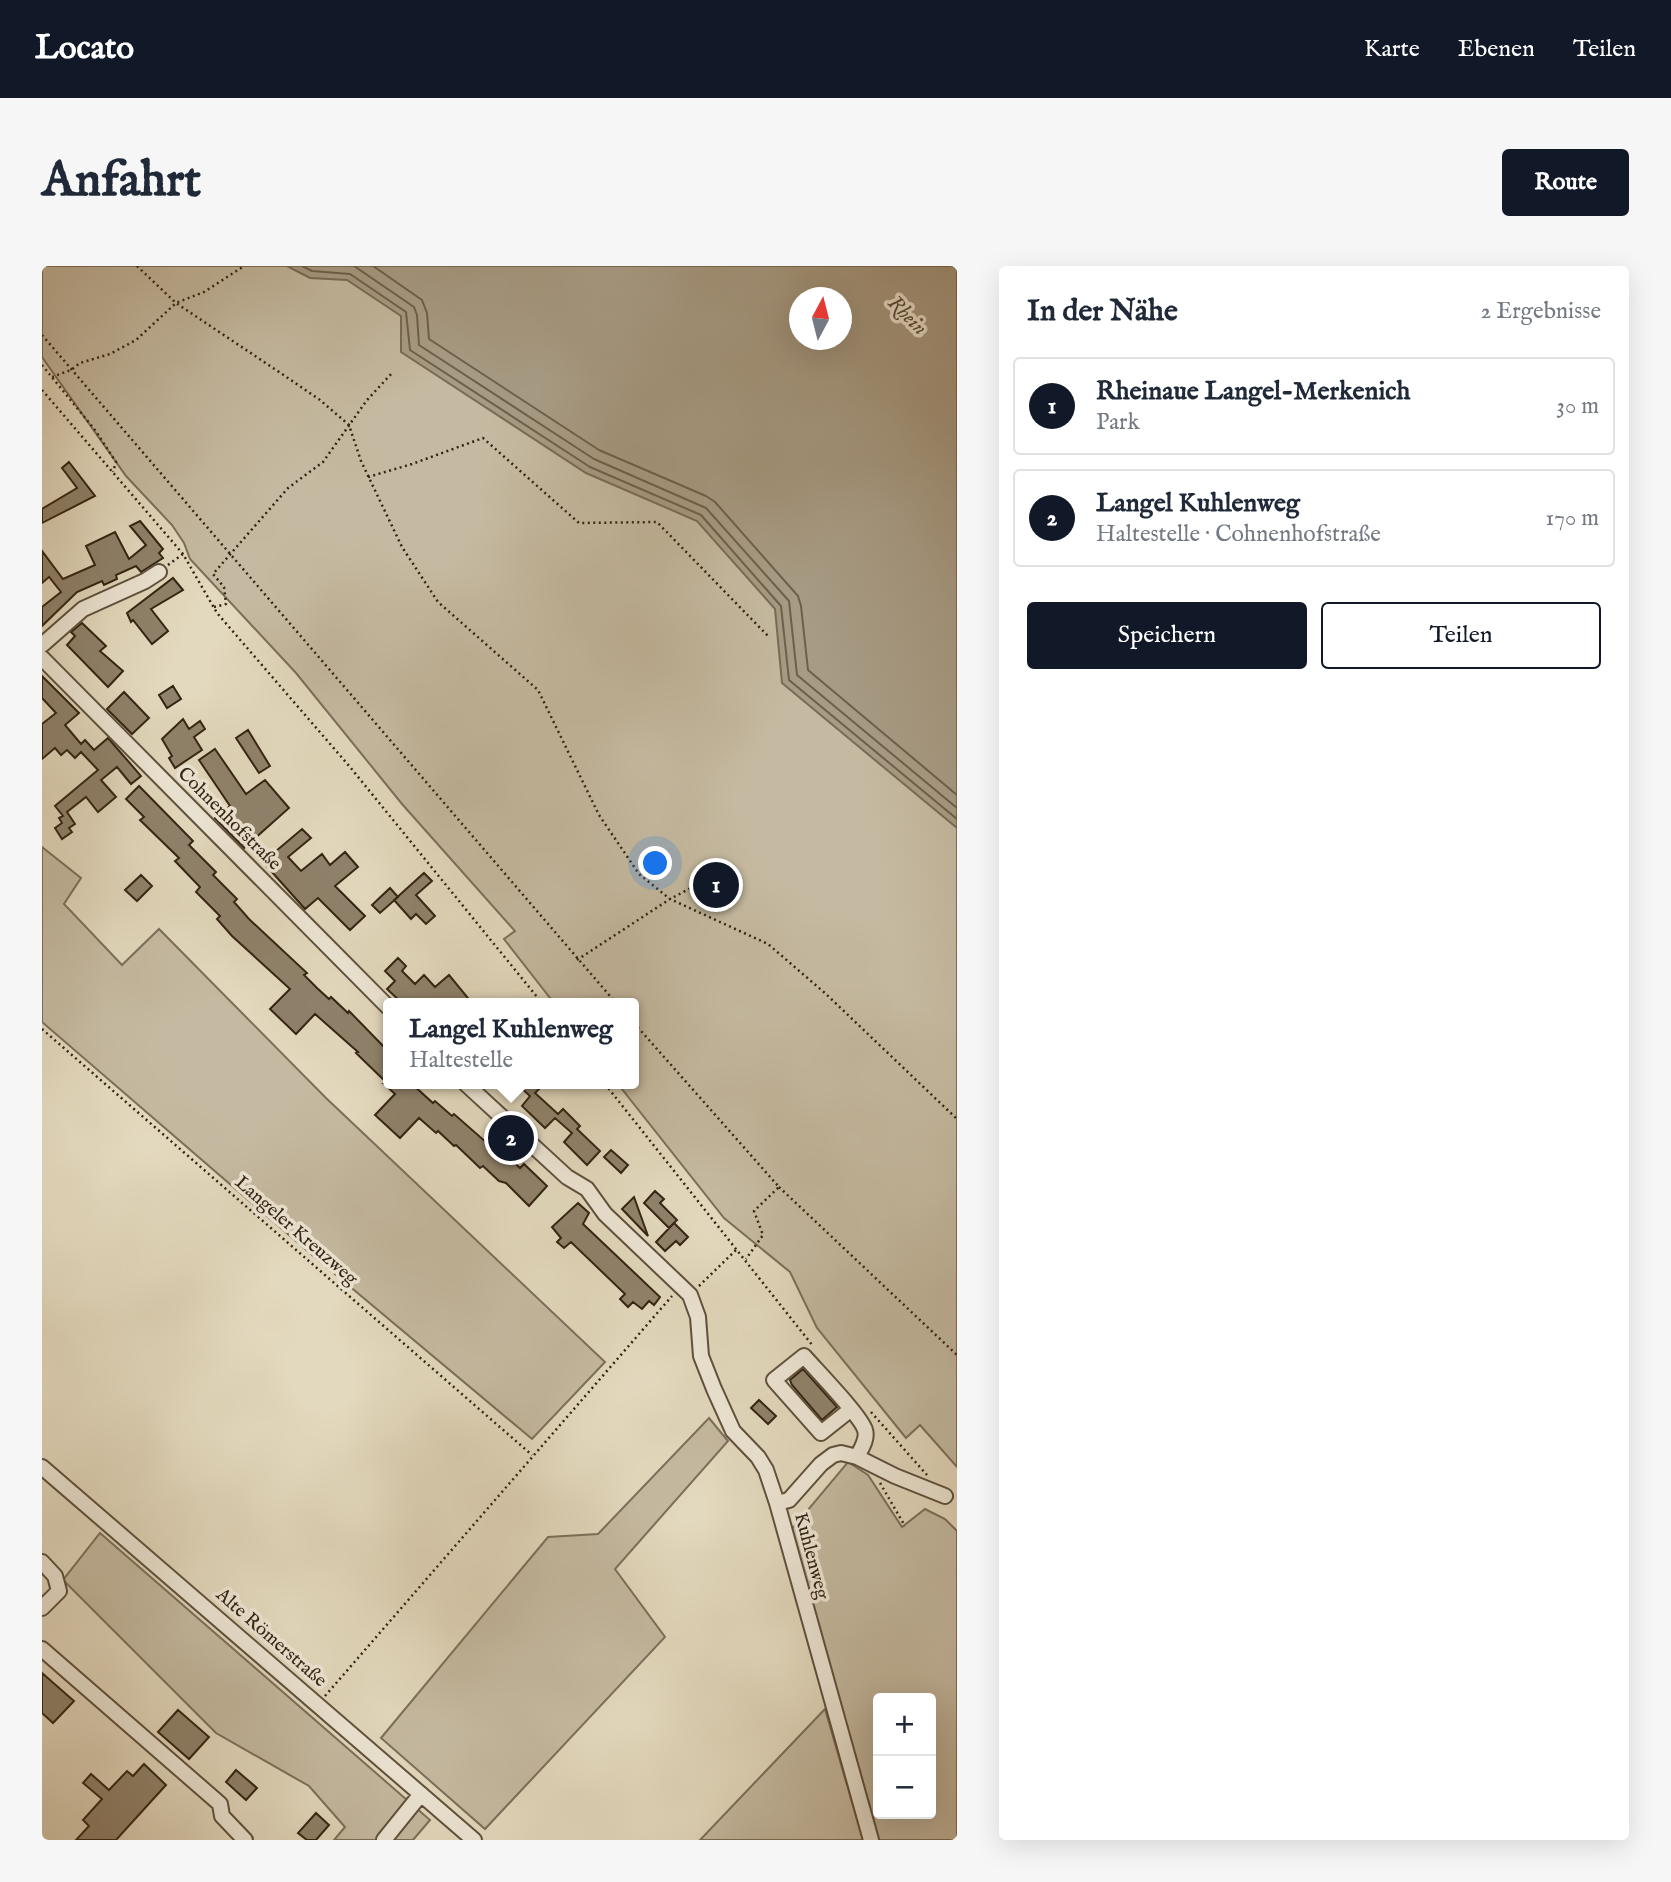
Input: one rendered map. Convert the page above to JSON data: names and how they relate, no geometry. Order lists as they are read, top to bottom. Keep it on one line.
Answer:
{"streets":{"street":["Cohnenhofstraße","Kuhlenweg","Alte Römerstraße"],"path":["Langeler Kreuzweg"]},"water":["Rhein"],"north":"top","page":{"header":"Locato","nav":["Karte","Ebenen","Teilen"],"buttons":["Route",["Speichern","Teilen"]],"title":"Anfahrt","heading":["In der Nähe","2 Ergebnisse"],"list":[{"mark":"1","name":"Rheinaue Langel-Merkenich","note":"Park","value":"30 m"},{"mark":"2","name":"Langel Kuhlenweg","note":"Haltestelle · Cohnenhofstraße","value":"170 m"}],"pins":["1","2"],"popup":["Langel Kuhlenweg","Haltestelle"],"map_buttons":["+","−"]}}
